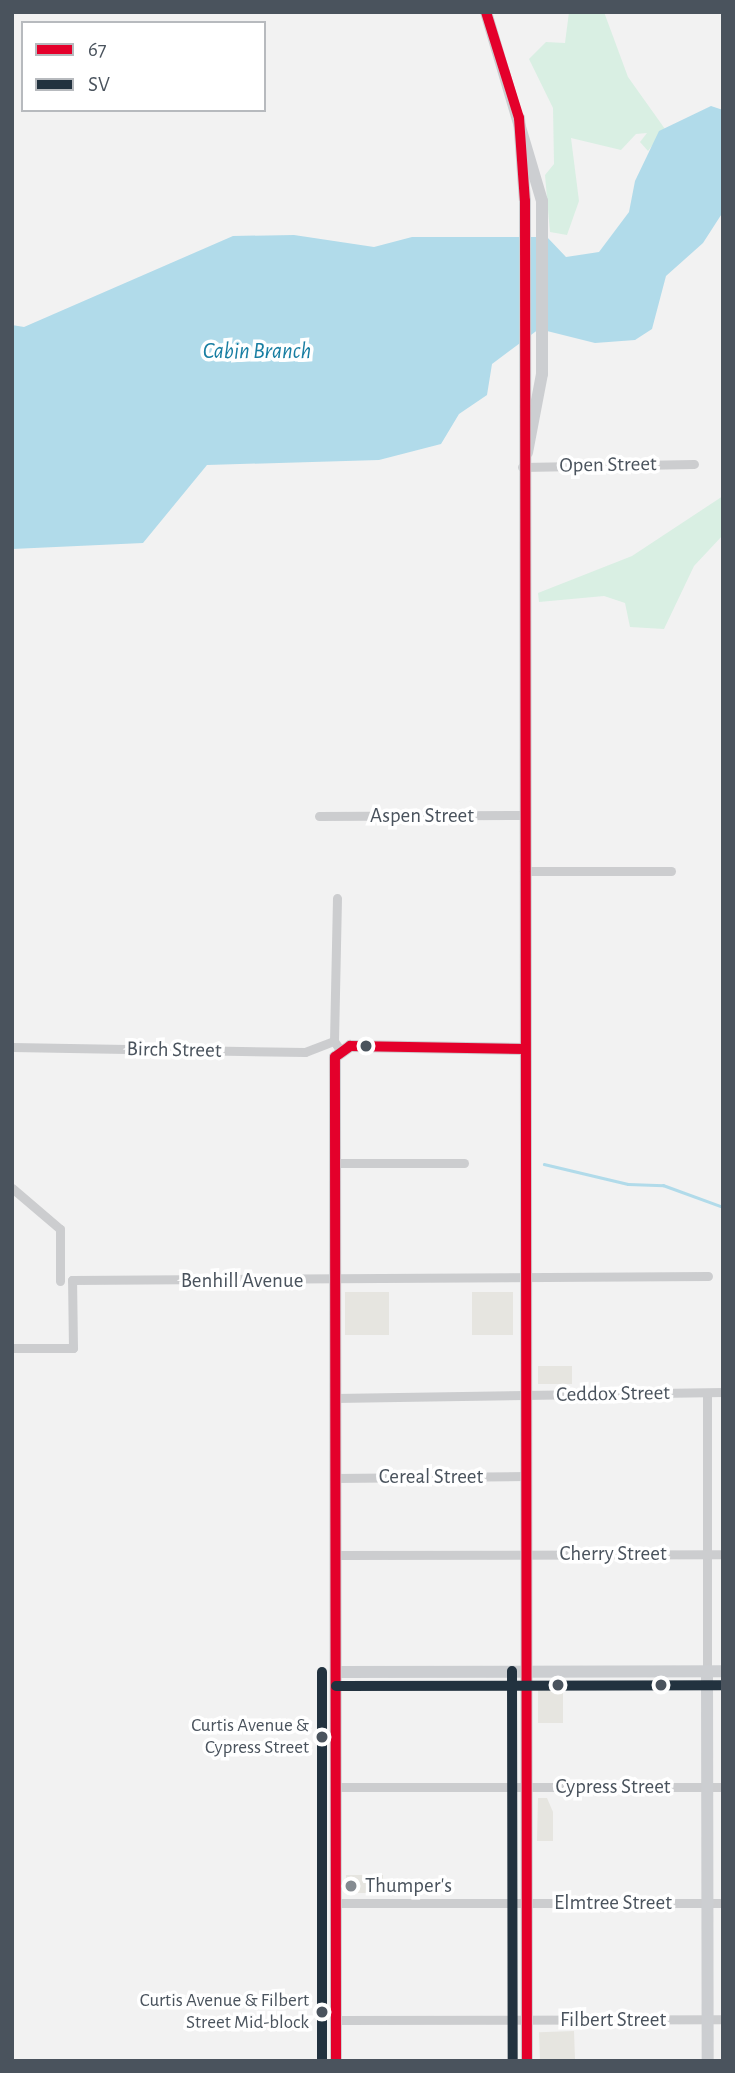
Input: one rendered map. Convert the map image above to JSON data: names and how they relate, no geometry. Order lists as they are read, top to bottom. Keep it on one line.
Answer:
{"streets":{"main road":["Birch Street"],"street":["Open Street","Aspen Street","Benhill Avenue","Ceddox Street","Cereal Street","Cherry Street","Cypress Street","Elmtree Street","Filbert Street"]},"water":["Cabin Branch"],"places":["Curtis Avenue & Cypress Street","Thumper's","Curtis Avenue & Filbert Street Mid-block"],"lines":["transit line 67","transit line SV"],"legend":["67","SV"]}
